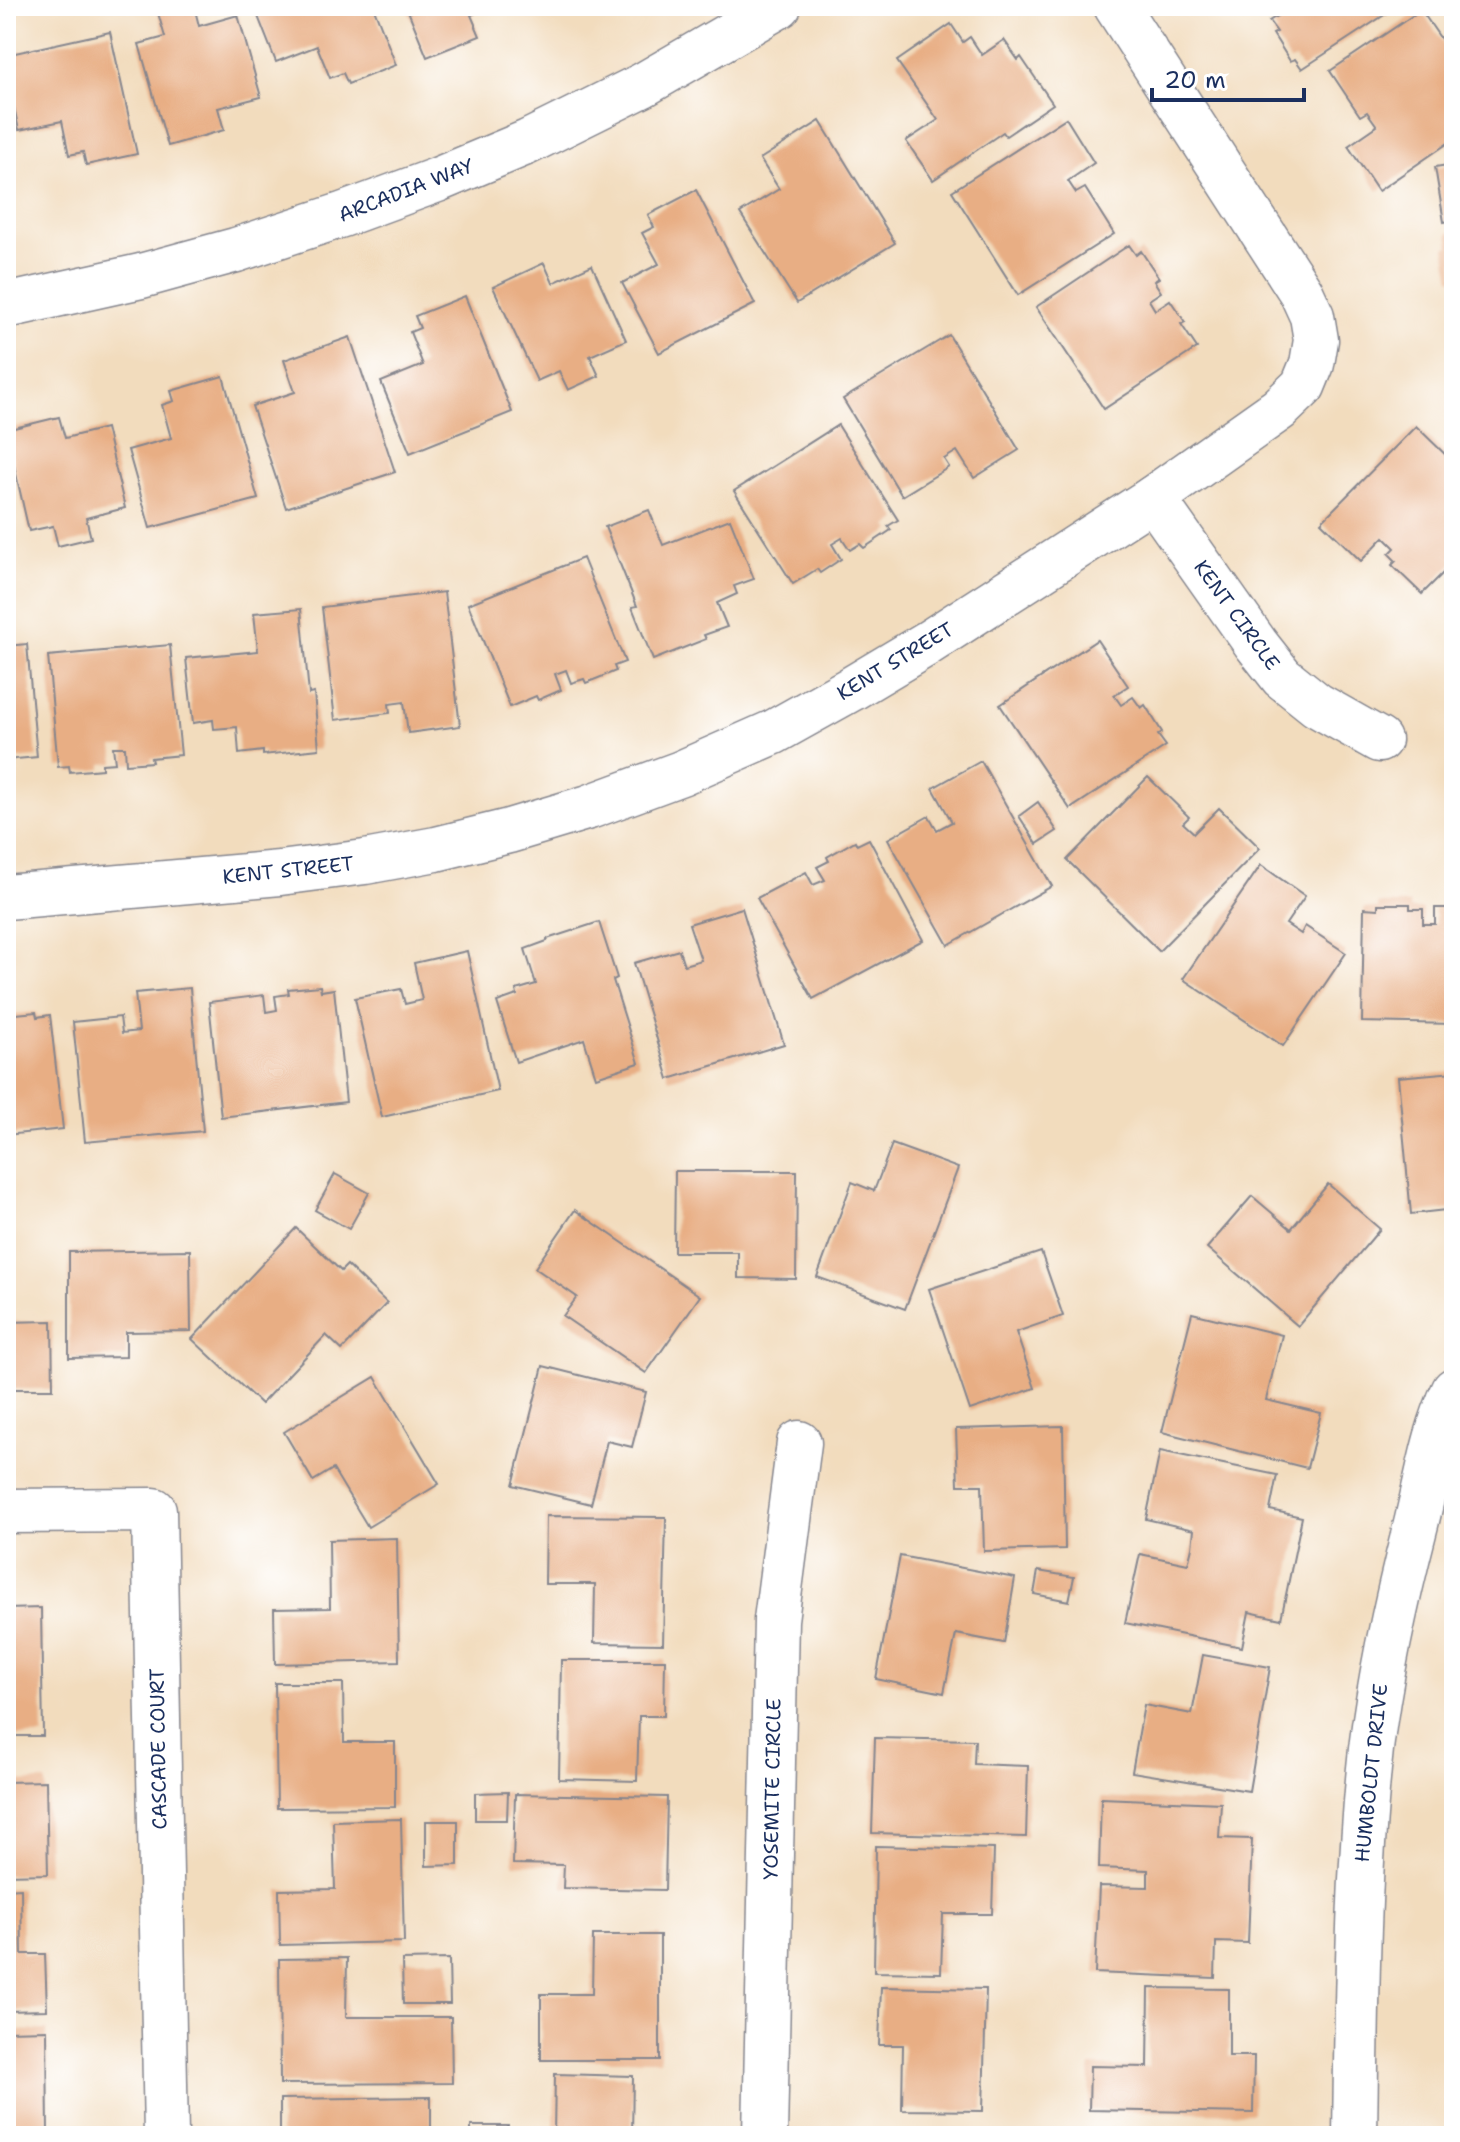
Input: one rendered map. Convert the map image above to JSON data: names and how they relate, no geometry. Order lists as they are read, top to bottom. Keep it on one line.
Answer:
{"streets":{"street":["ARCADIA WAY","KENT CIRCLE","KENT STREET","CASCADE COURT","HUMBOLDT DRIVE","YOSEMITE CIRCLE"]},"crossings":[["KENT CIRCLE","KENT STREET"]],"scale_bar":"20 m"}
